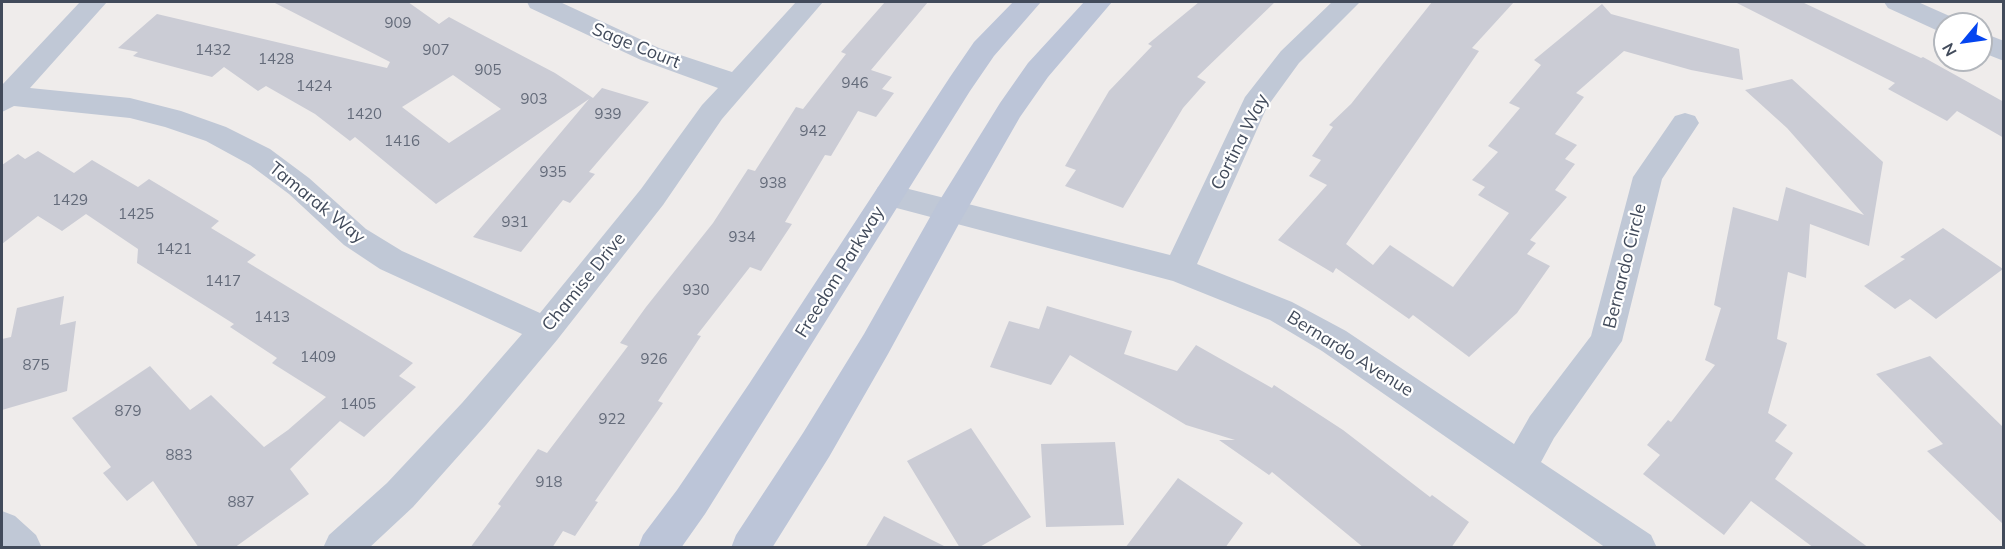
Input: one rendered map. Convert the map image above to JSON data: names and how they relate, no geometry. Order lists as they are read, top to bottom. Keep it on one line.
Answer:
{"streets":{"main road":["Freedom Parkway"],"street":["Sage Court","Cortina Way","Tamarak Way","Bernardo Circle","Chamise Drive","Bernardo Avenue"]},"crossings":[["Sage Court","Chamise Drive"],["Cortina Way","Bernardo Avenue"],["Tamarak Way","Chamise Drive"],["Bernardo Circle","Bernardo Avenue"],["Freedom Parkway","Bernardo Avenue"]],"house_numbers":["909","1432","907","1428","905","946","1424","903","1420","939","942","1416","935","938","1429","1425","931","934","1421","1417","930","1413","1409","926","875","1405","879","922","883","918","887"],"north":"bottom left"}
